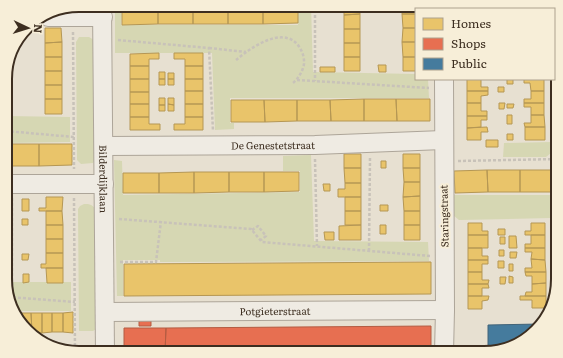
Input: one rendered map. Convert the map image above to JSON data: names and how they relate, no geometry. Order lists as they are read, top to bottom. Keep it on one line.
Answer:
{"streets":{"street":["De Genestetstraat","Bilderdijklaan","Staringstraat","Potgieterstraat"]},"crossings":[["De Genestetstraat","Bilderdijklaan"],["De Genestetstraat","Staringstraat"],["Bilderdijklaan","Potgieterstraat"],["Staringstraat","Potgieterstraat"]],"legend":["Homes","Shops","Public"],"north":"right"}
